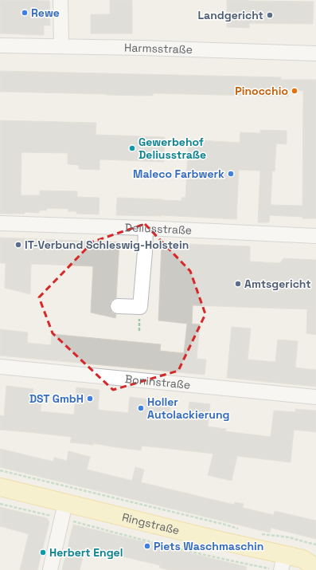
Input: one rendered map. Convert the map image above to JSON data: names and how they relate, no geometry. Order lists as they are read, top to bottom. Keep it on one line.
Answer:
{"streets":{"main road":["Ringstraße"],"street":["Harmsstraße","Deliusstraße","Boninstraße"]},"places":["Rewe","Landgericht","Pinocchio","Gewerbehof Deliusstraße","Maleco Farbwerk","IT-Verbund Schleswig-Holstein","Amtsgericht","DST GmbH","Holler Autolackierung","Piets Waschmaschin","Herbert Engel"]}
